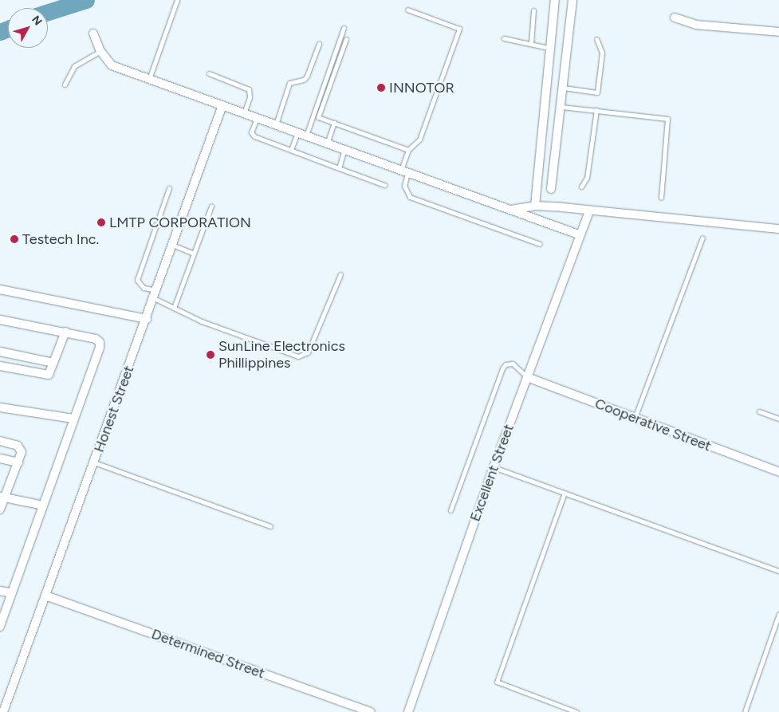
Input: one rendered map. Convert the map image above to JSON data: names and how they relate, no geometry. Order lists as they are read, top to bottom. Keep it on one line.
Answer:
{"streets":{"street":["Honest Street","Cooperative Street","Excellent Street","Determined Street"]},"crossings":[["Honest Street","Determined Street"],["Cooperative Street","Excellent Street"]],"places":["INNOTOR","LMTP CORPORATION","Testech Inc.","SunLine Electronics Phillippines"],"north":"top right"}
